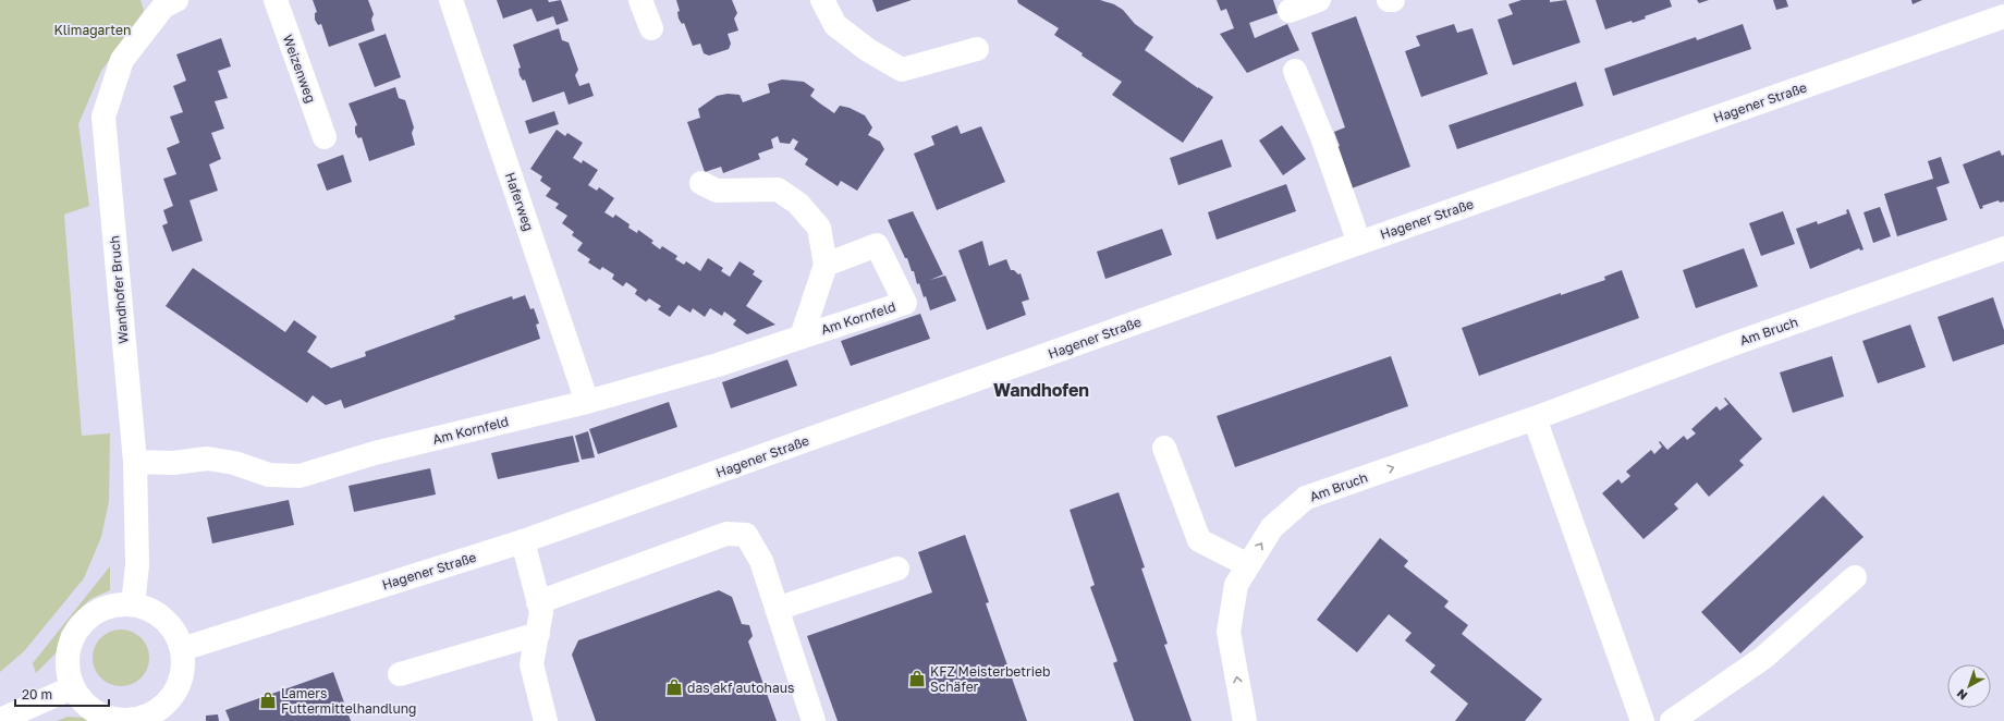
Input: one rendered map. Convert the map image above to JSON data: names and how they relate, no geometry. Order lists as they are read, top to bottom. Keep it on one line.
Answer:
{"streets":{"street":["Weizenweg","Hagener Straße","Haferweg","Wandhofer Bruch","Am Kornfeld","Am Bruch"]},"crossings":[["Hagener Straße","Wandhofer Bruch"],["Haferweg","Am Kornfeld"],["Wandhofer Bruch","Am Kornfeld"]],"one_way":["Am Bruch"],"districts":["Wandhofen"],"parks":["Klimagarten"],"places":{"shop":["KFZ Meisterbetrieb Schäfer","das akf autohaus","Lamers Futtermittelhandlung"]},"scale_bar":"20 m","north":"bottom left"}
